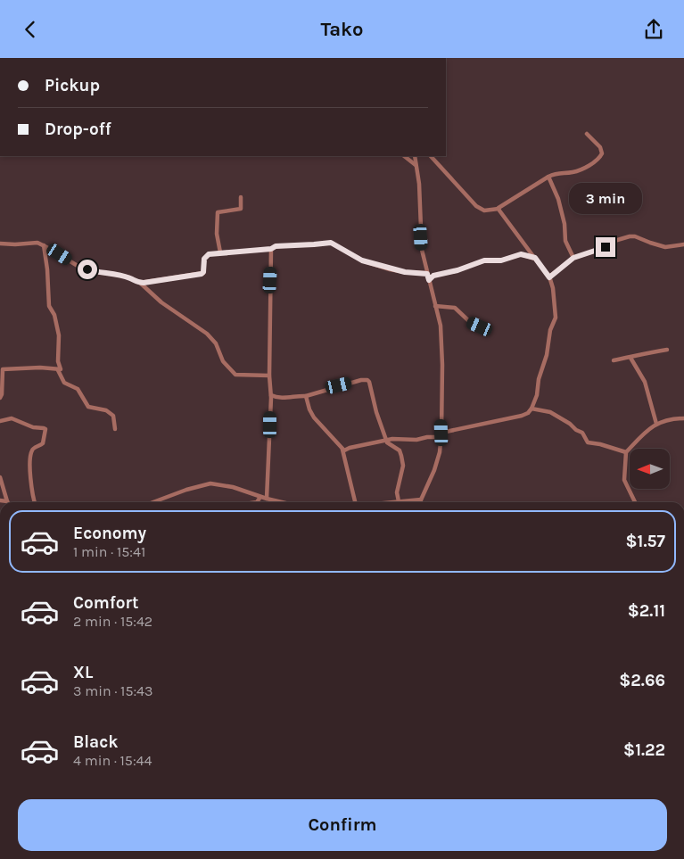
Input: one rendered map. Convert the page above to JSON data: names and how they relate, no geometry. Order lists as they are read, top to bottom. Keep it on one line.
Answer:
{"north":"left","page":{"header":"Tako","banner":["Pickup","Drop-off"],"bubble":"3 min","list":[{"name":"Economy","note":"1 min · 15:41","value":"$1.57"},{"name":"Comfort","note":"2 min · 15:42","value":"$2.11"},{"name":"XL","note":"3 min · 15:43","value":"$2.66"},{"name":"Black","note":"4 min · 15:44","value":"$1.22"}],"buttons":"Confirm"}}
